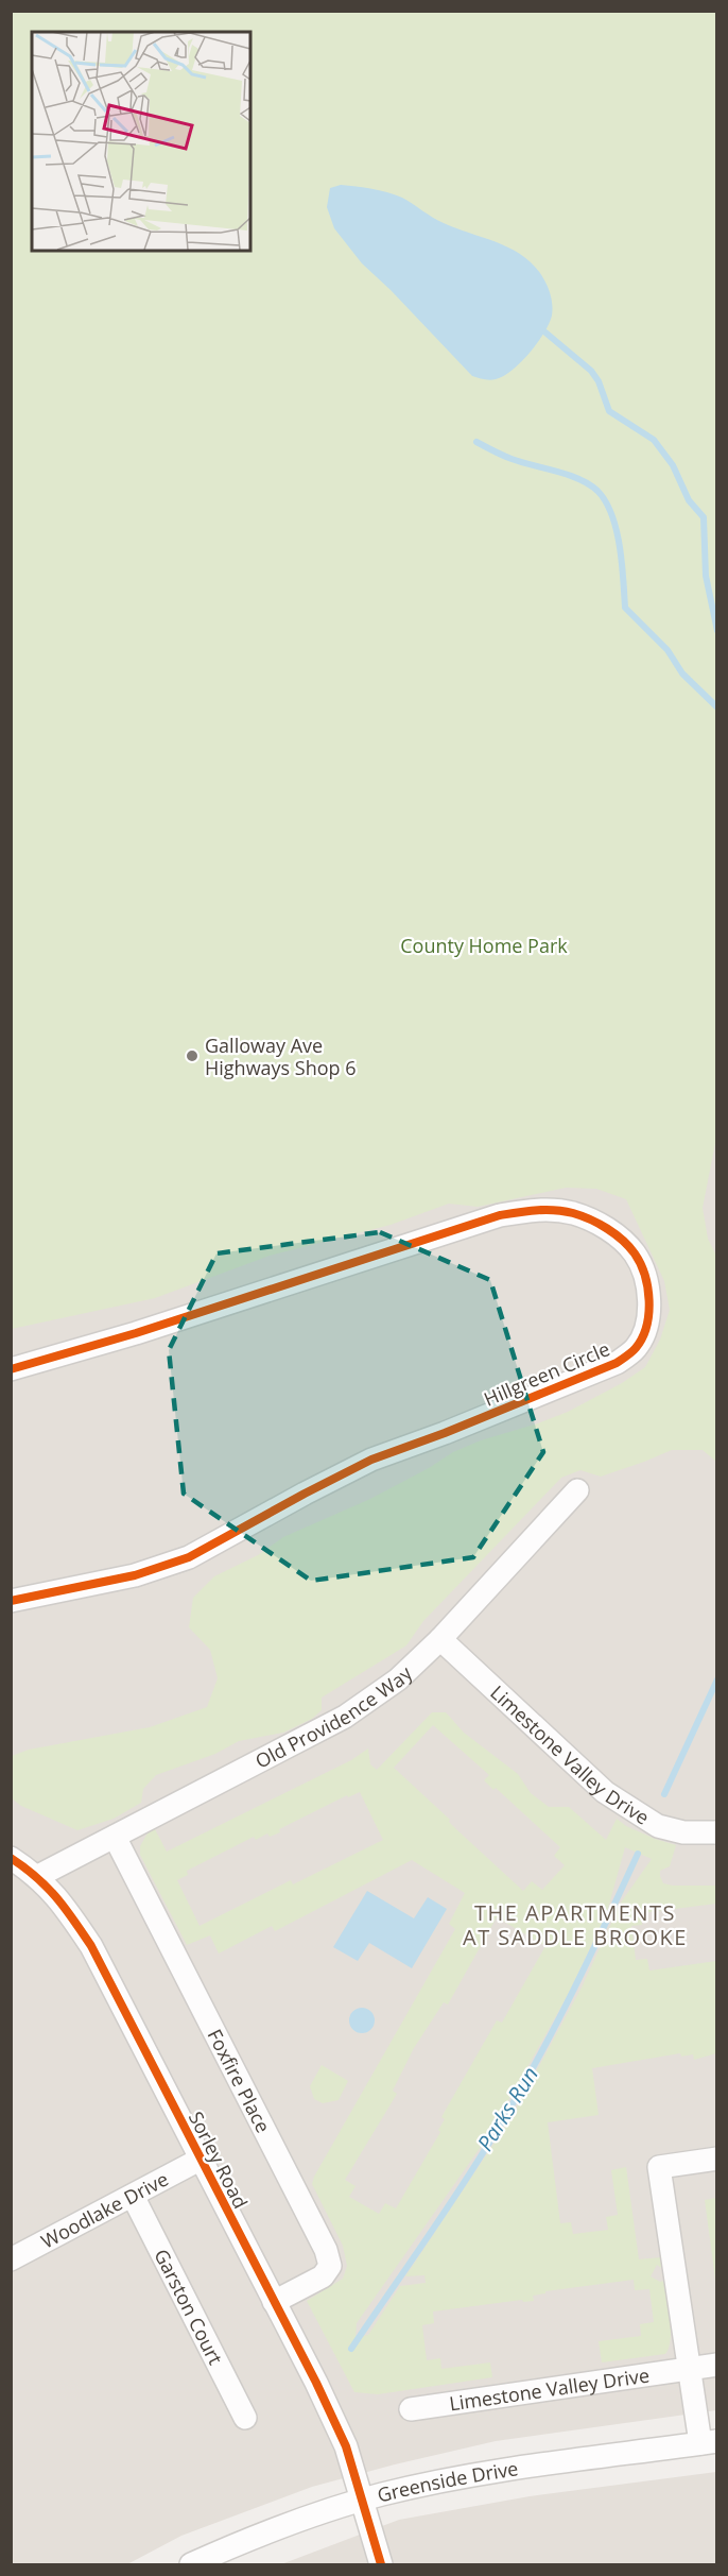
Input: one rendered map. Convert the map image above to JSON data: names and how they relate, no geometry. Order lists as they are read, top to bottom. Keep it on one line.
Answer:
{"streets":{"street":["Hillgreen Circle","Old Providence Way","Limestone Valley Drive","Foxfire Place","Sorley Road","Woodlake Drive","Garston Court","Greenside Drive"]},"crossings":[["Old Providence Way","Limestone Valley Drive"],["Old Providence Way","Foxfire Place"],["Old Providence Way","Sorley Road"],["Foxfire Place","Sorley Road"],["Sorley Road","Woodlake Drive"],["Sorley Road","Greenside Drive"],["Woodlake Drive","Garston Court"]],"districts":["THE APARTMENTS AT SADDLE BROOKE"],"water":["Parks Run"],"parks":["County Home Park"],"places":["Galloway Ave Highways Shop 6"]}
